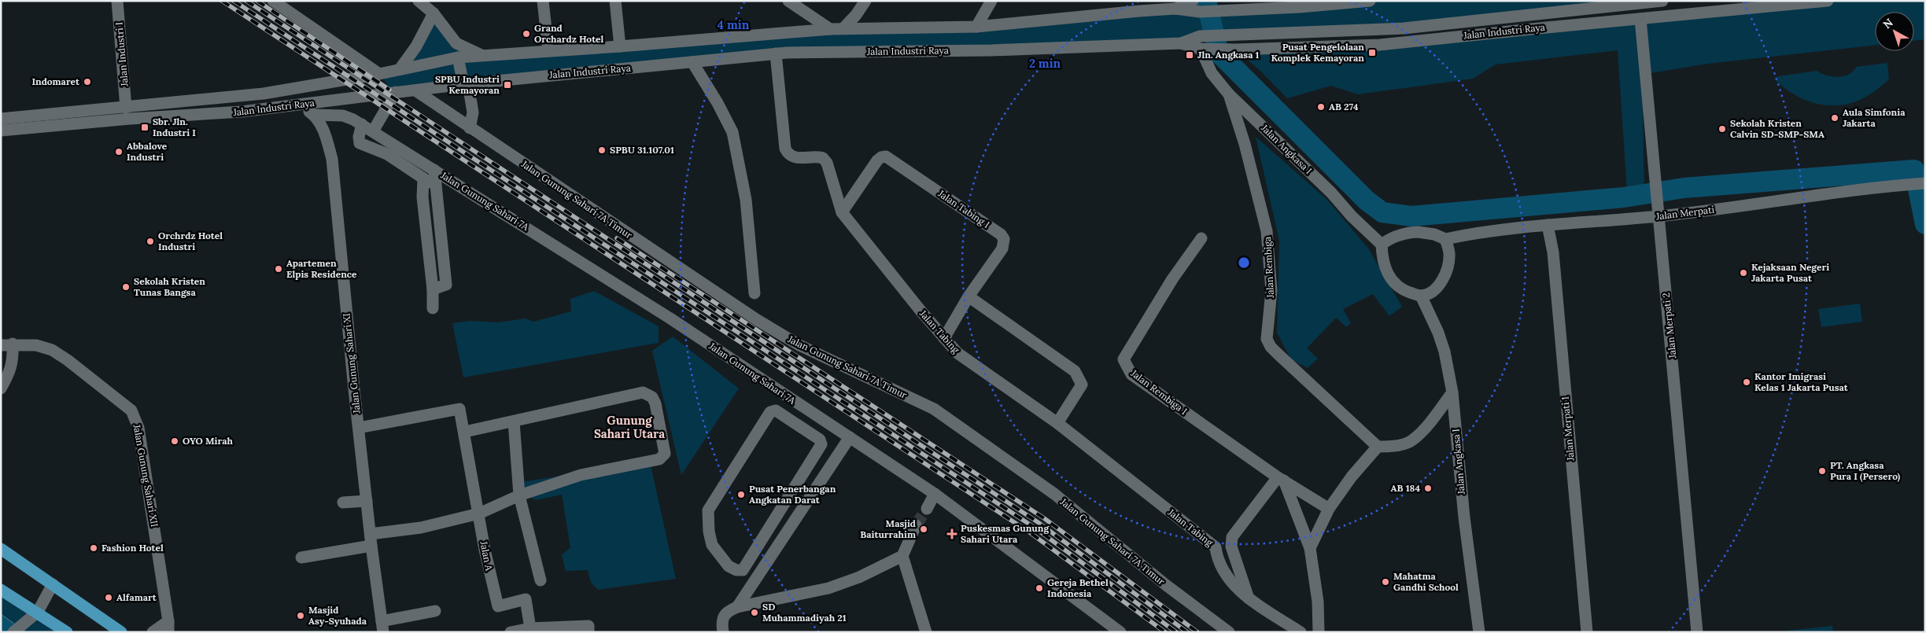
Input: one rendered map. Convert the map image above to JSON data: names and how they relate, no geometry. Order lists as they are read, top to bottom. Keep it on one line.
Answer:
{"streets":{"street":["Jalan Industri Raya","Jalan Industri I","Jalan Angkasa I","Jalan Gunung Sahari 7A Timur","Jalan Gunung Sahari 7A","Jalan Tabing I","Jalan Merpati","Jalan Rembiga","Jalan Merpati 2","Jalan Tabing","Jalan Gunung Sahari XI","Jalan Rembiga I","Jalan Merpati 1","Jalan Gunung Sahari XII","Jalan A"]},"crossings":[["Jalan Industri Raya","Jalan Industri I"],["Jalan Industri Raya","Jalan Angkasa I"],["Jalan Industri Raya","Jalan Gunung Sahari 7A Timur"],["Jalan Industri Raya","Jalan Merpati 2"],["Jalan Industri Raya","Jalan Tabing"],["Jalan Industri Raya","Jalan Gunung Sahari XI"],["Jalan Angkasa I","Jalan Merpati"],["Jalan Angkasa I","Jalan Rembiga"],["Jalan Gunung Sahari 7A","Jalan Gunung Sahari XI"],["Jalan Tabing I","Jalan Tabing"],["Jalan Merpati","Jalan Merpati 2"],["Jalan Merpati","Jalan Merpati 1"],["Jalan Gunung Sahari XI","Jalan A"]],"districts":["Gunung Sahari Utara"],"places":{"other":["Grand Orchardz Hotel","Indomaret","AB 274","Aula Simfonia Jakarta","Sekolah Kristen Calvin SD-SMP-SMA","SPBU 31.107.01","Abbalove Industri","Orchrdz Hotel Industri","Apartemen Elpis Residence","Kejaksaan Negeri Jakarta Pusat","Sekolah Kristen Tunas Bangsa","Kantor Imigrasi Kelas 1 Jakarta Pusat","OYO Mirah","PT. Angkasa Pura I (Persero)","AB 184","Pusat Penerbangan Angkatan Darat","Masjid Baiturrahim","Fashion Hotel","Mahatma Gandhi School","Gereja Bethel Indonesia","Alfamart","SD Muhammadiyah 21","Masjid Asy-Syuhada"],"transit":["Pusat Pengelolaan Komplek Kemayoran","Jln. Angkasa 1","SPBU Industri Kemayoran","Sbr. Jln. Industri I"],"health":["Puskesmas Gunung Sahari Utara"]},"north":"top left","rings":["4 min","2 min"]}
